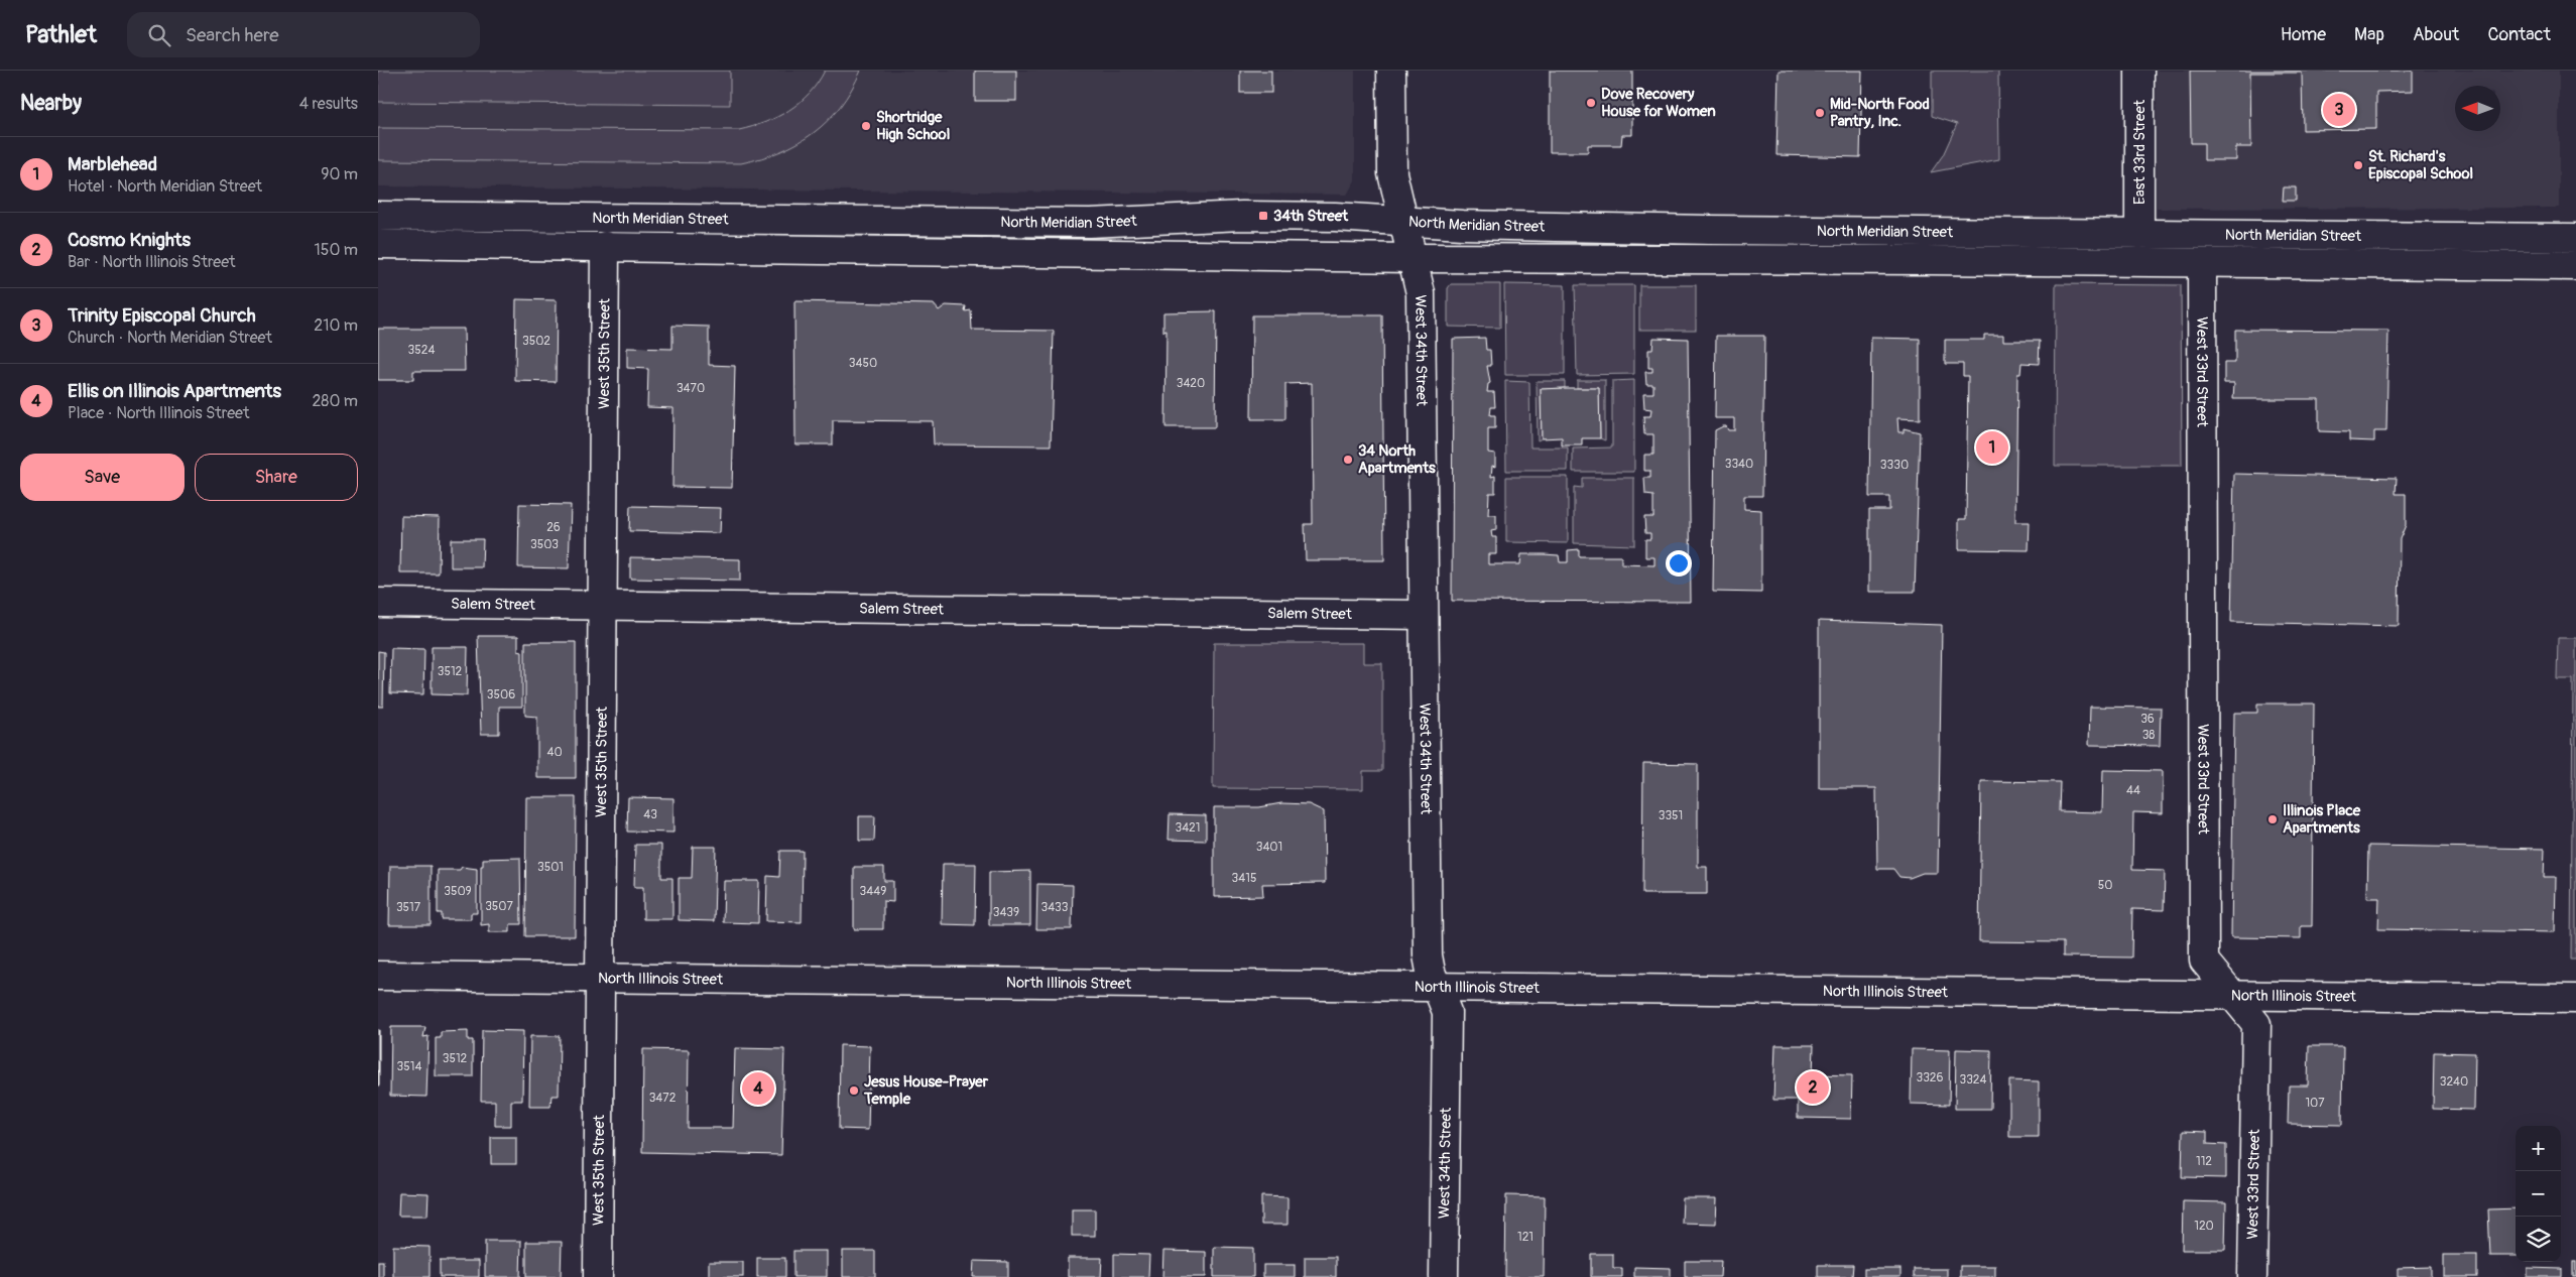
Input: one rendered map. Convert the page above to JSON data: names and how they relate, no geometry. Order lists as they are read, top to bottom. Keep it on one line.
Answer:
{"streets":{"main road":["East 33rd Street","North Meridian Street","West 34th Street","West 35th Street","West 33rd Street","Salem Street","North Illinois Street"]},"crossings":[["East 33rd Street","North Meridian Street"],["North Meridian Street","West 34th Street"],["North Meridian Street","West 35th Street"],["North Meridian Street","West 33rd Street"],["West 34th Street","Salem Street"],["West 34th Street","North Illinois Street"],["West 35th Street","Salem Street"],["West 35th Street","North Illinois Street"],["West 33rd Street","North Illinois Street"]],"places":{"other":["Dove Recovery House for Women","Mid-North Food Pantry, Inc.","Shortridge High School","St. Richard's Episcopal School","34 North Apartments","Illinois Place Apartments","Jesus House-Prayer Temple"],"transit":["34th Street"]},"house_numbers":["3502","3524","3450","3420","3470","3340","3330","26","3503","3512","3506","36","38","40","44","43","3351","3421","3401","3501","3415","50","3509","3449","3507","3517","3433","3439","3512","3514","3326","3324","3240","3472","107","112","120","121"],"north":"left","page":{"header":"Pathlet","search":"Search here","nav":["Home","Map","About","Contact"],"heading":["Nearby","4 results"],"pins":["3","1","2","4"],"list":[{"mark":"1","name":"Marblehead","note":"Hotel · North Meridian Street","value":"90 m"},{"mark":"2","name":"Cosmo Knights","note":"Bar · North Illinois Street","value":"150 m"},{"mark":"3","name":"Trinity Episcopal Church","note":"Church · North Meridian Street","value":"210 m"},{"mark":"4","name":"Ellis on Illinois Apartments","note":"Place · North Illinois Street","value":"280 m"}],"buttons":["Save","Share"],"map_buttons":["+","−"]}}
